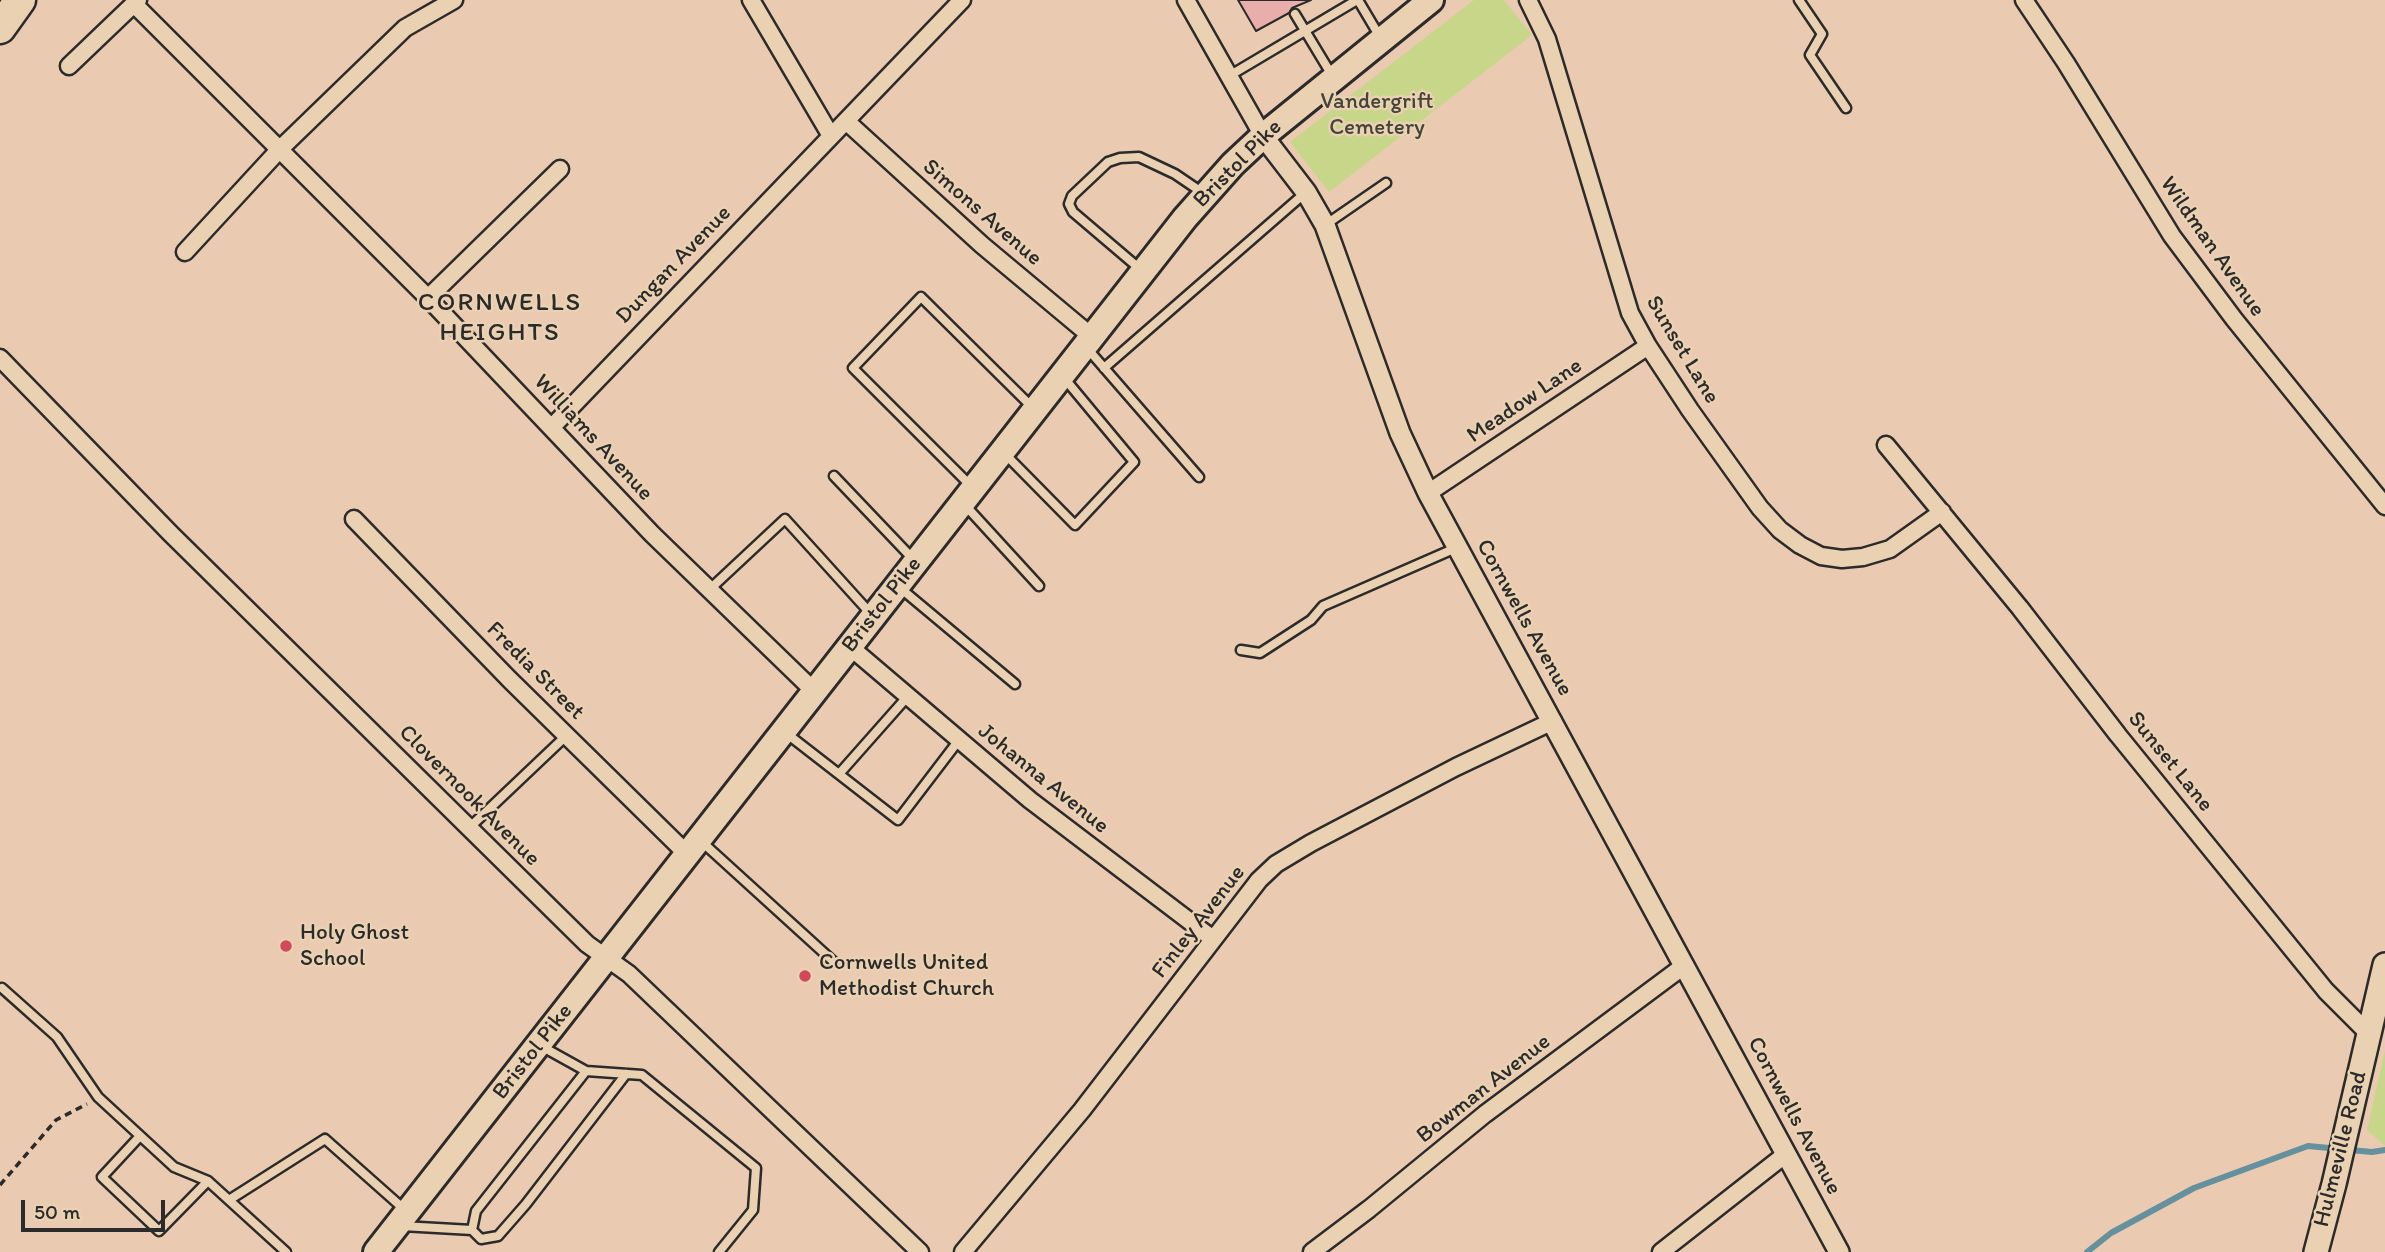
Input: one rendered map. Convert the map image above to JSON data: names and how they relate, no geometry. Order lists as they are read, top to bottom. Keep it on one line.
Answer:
{"streets":{"main road":["Bristol Pike","Hulmeville Road"],"street":["Simons Avenue","Wildman Avenue","Dungan Avenue","Sunset Lane","Meadow Lane","Williams Avenue","Cornwells Avenue","Fredia Street","Johanna Avenue","Clovernook Avenue","Finley Avenue","Bowman Avenue"]},"crossings":[["Bristol Pike","Simons Avenue"],["Bristol Pike","Williams Avenue"],["Bristol Pike","Cornwells Avenue"],["Bristol Pike","Fredia Street"],["Bristol Pike","Johanna Avenue"],["Bristol Pike","Clovernook Avenue"],["Simons Avenue","Dungan Avenue"],["Dungan Avenue","Williams Avenue"],["Sunset Lane","Meadow Lane"],["Sunset Lane","Hulmeville Road"],["Meadow Lane","Cornwells Avenue"],["Cornwells Avenue","Finley Avenue"],["Cornwells Avenue","Bowman Avenue"],["Johanna Avenue","Finley Avenue"]],"districts":["CORNWELLS HEIGHTS"],"parks":["Vandergrift Cemetery"],"places":["Holy Ghost School","Cornwells United Methodist Church"],"scale_bar":"50 m"}
